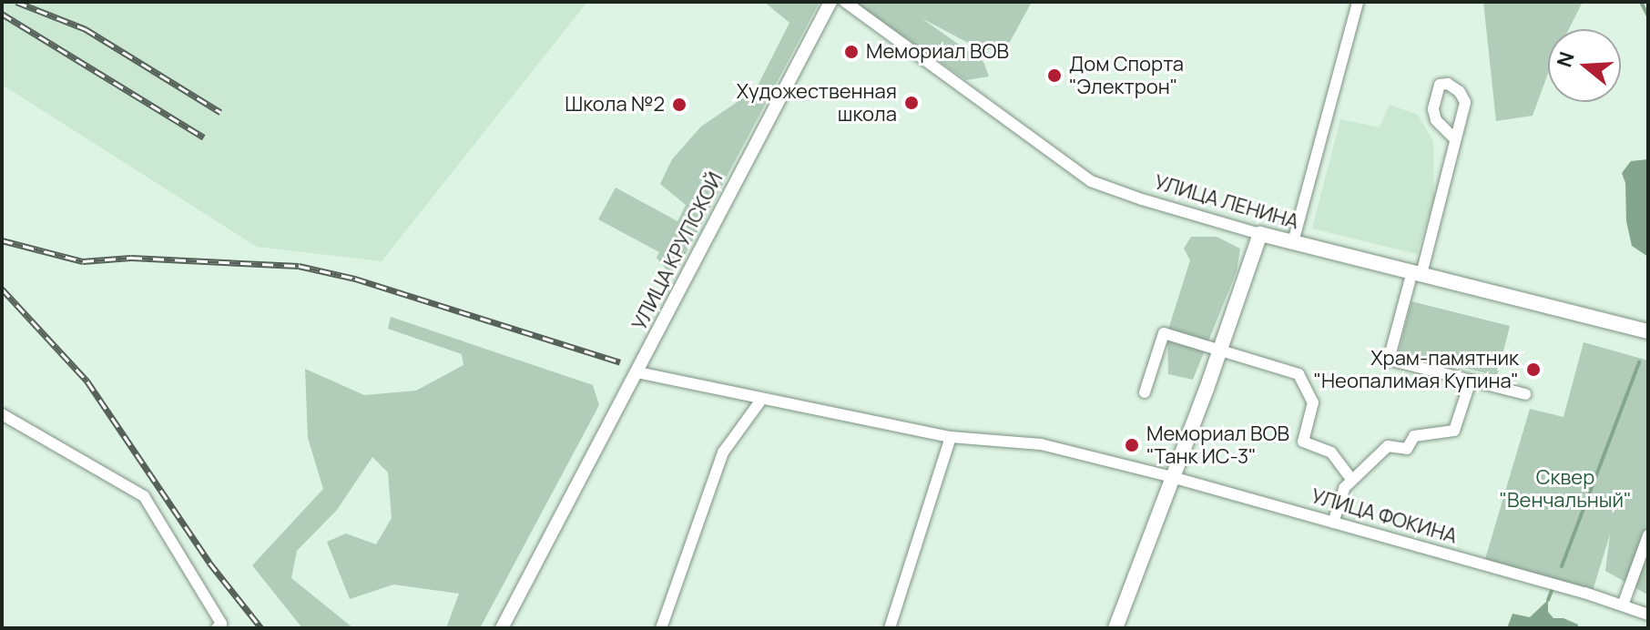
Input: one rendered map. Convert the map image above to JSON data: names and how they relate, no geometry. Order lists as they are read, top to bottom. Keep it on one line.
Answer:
{"streets":{"main road":["УЛИЦА ЛЕНИНА"],"street":["УЛИЦА КРУПСКОЙ","УЛИЦА ФОКИНА"]},"crossings":[["УЛИЦА КРУПСКОЙ","УЛИЦА ФОКИНА"]],"parks":["Сквер \"Венчальный\""],"places":["Мемориал ВОВ","Дом Спорта \"Электрон\"","Художественная школа","Школа №2","Храм-памятник \"Неопалимая Купина\"","Мемориал ВОВ \"Танк ИС-3\""],"north":"left"}
